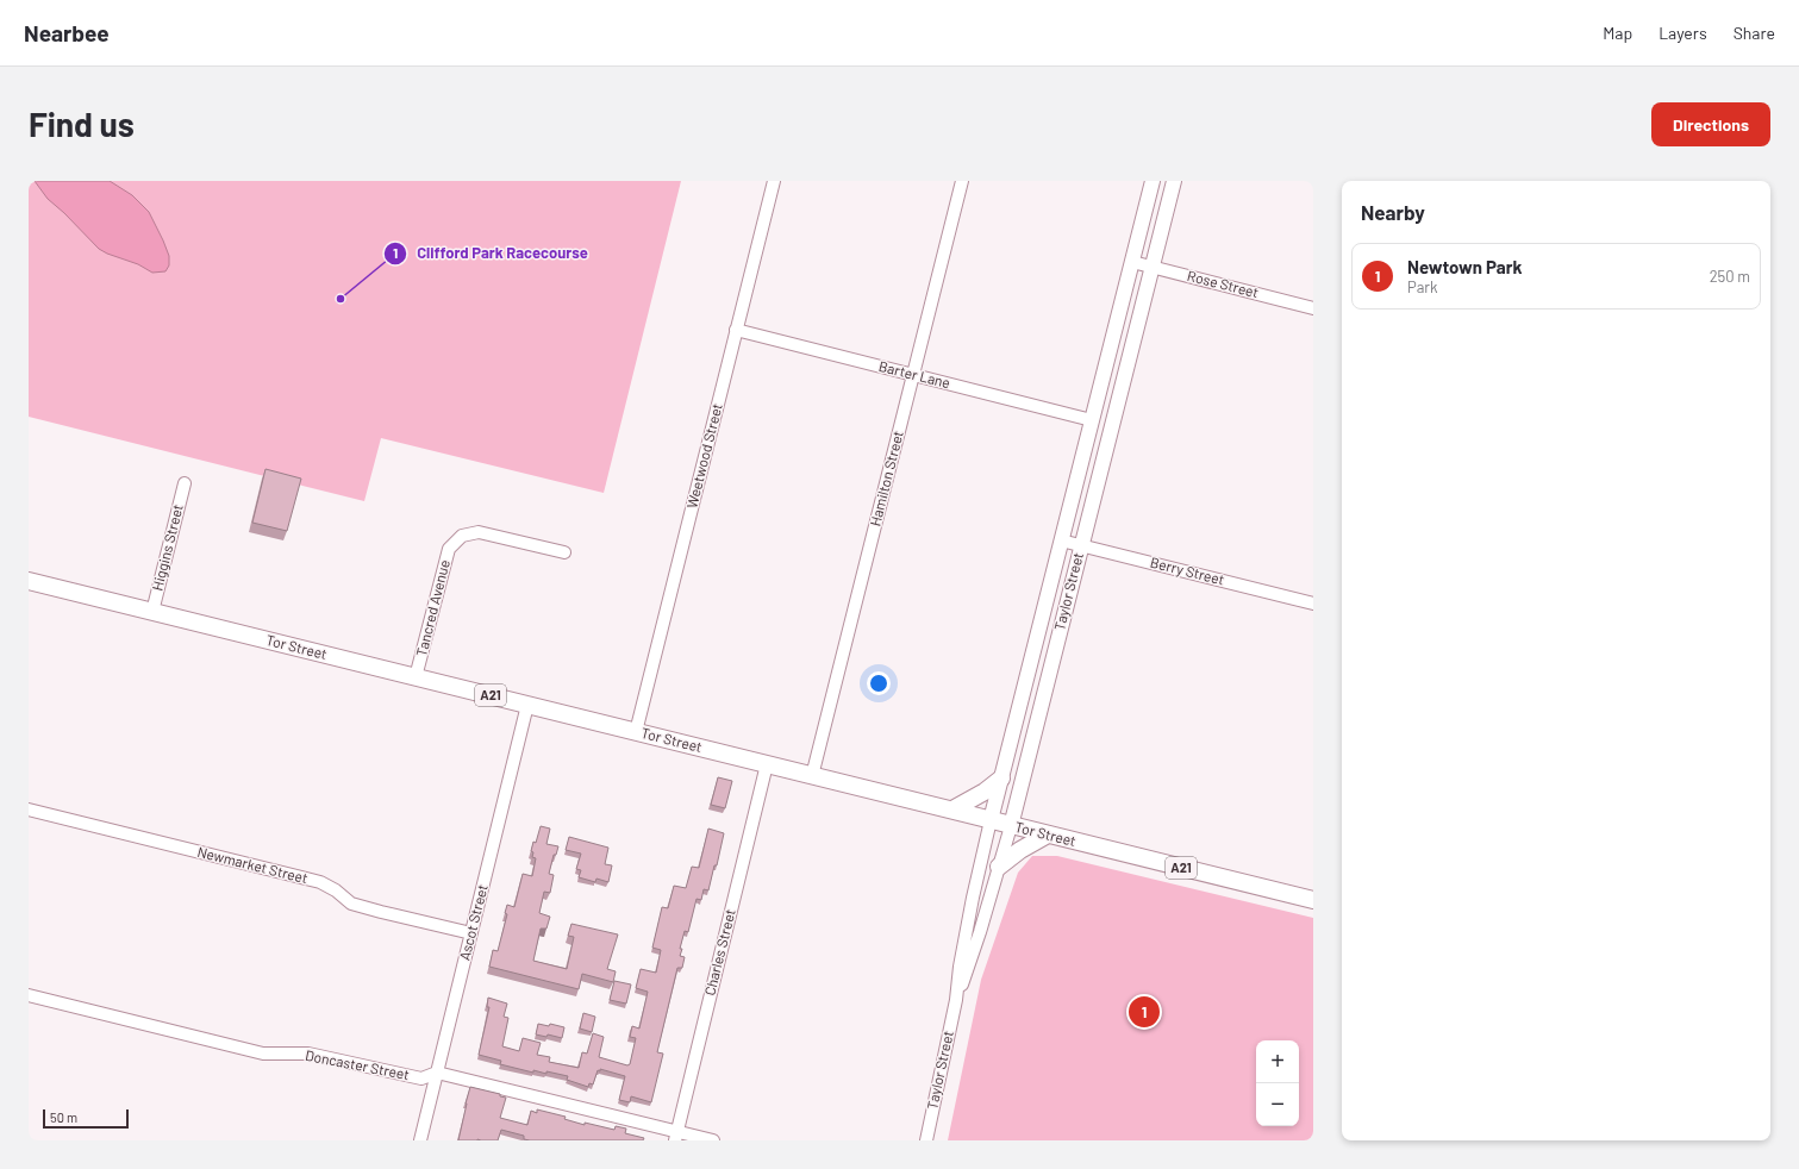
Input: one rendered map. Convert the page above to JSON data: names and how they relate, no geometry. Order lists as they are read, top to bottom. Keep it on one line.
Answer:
{"streets":{"highway":["Tor Street","A21"],"main road":["Taylor Street"],"street":["Rose Street","Barter Lane","Weetwood Street","Hamilton Street","Higgins Street","Berry Street","Tancred Avenue","Newmarket Street","Ascot Street","Charles Street","Doncaster Street"]},"crossings":[["Rose Street","Taylor Street"],["Barter Lane","Weetwood Street"],["Barter Lane","Hamilton Street"],["Barter Lane","Taylor Street"],["Weetwood Street","Tor Street"],["Hamilton Street","Tor Street"],["Higgins Street","Tor Street"],["Berry Street","Taylor Street"],["Taylor Street","Tor Street"],["Tancred Avenue","Tor Street"],["Tor Street","Ascot Street"],["Tor Street","Charles Street"],["Newmarket Street","Ascot Street"],["Ascot Street","Doncaster Street"],["Charles Street","Doncaster Street"]],"places":["Clifford Park Racecourse"],"scale_bar":"50 m","page":{"header":"Nearbee","nav":["Map","Layers","Share"],"buttons":"Directions","title":"Find us","heading":"Nearby","list":[{"mark":"1","name":"Newtown Park","note":"Park","value":"250 m"}],"pins":"1","map_buttons":["+","−"],"scale":"50 m"}}
